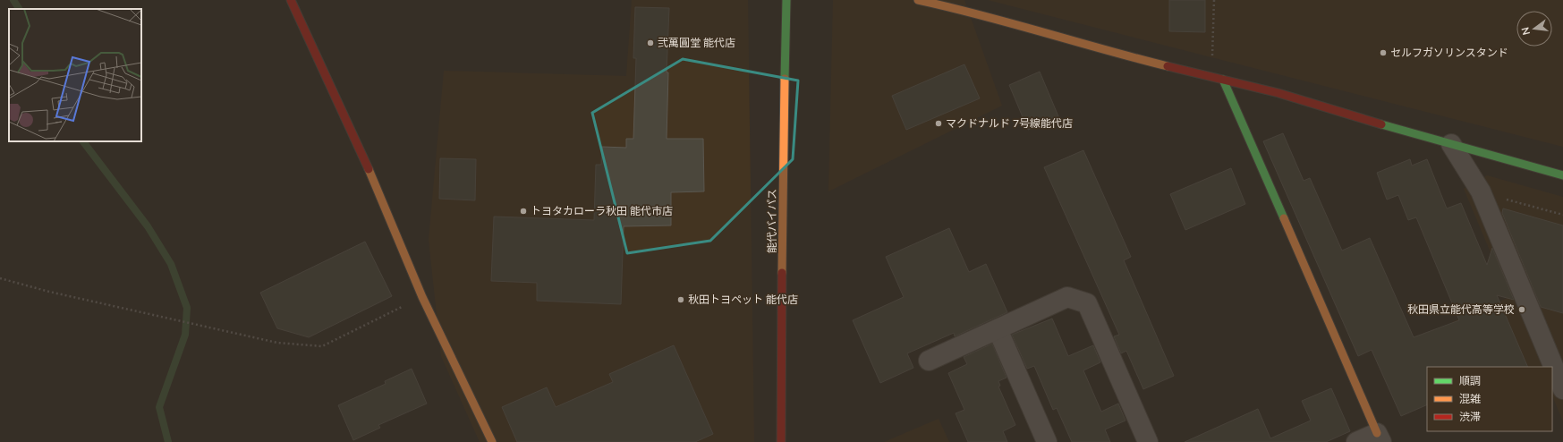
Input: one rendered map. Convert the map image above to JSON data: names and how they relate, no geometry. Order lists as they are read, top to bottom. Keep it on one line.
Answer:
{"streets":{"main road":["能代バイパス"]},"places":["弐萬圓堂 能代店","セルフガソリンスタンド","マクドナルド 7号線能代店","トヨタカローラ秋田 能代市店","秋田トヨペット 能代店","秋田県立能代高等学校"],"legend":["順調","混雑","渋滞"],"north":"left"}
